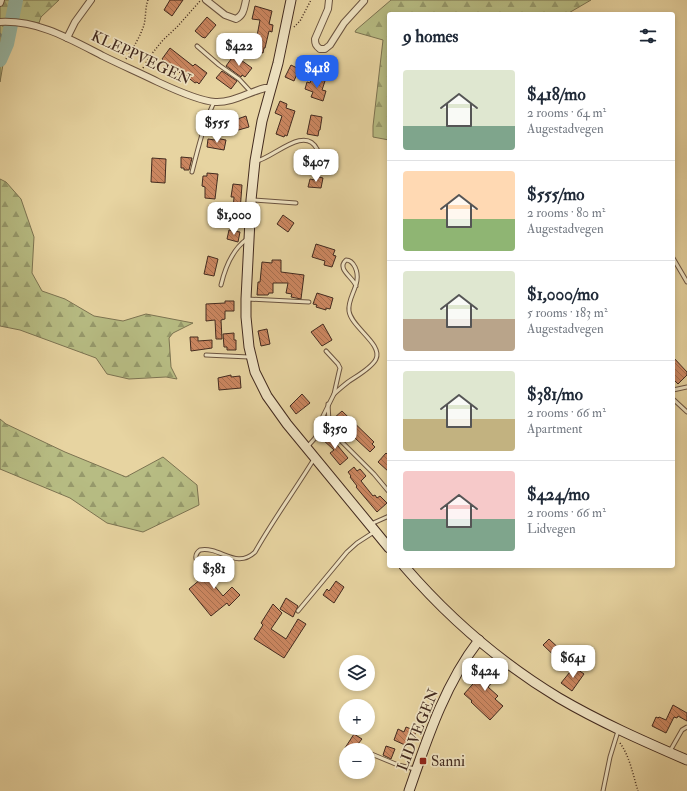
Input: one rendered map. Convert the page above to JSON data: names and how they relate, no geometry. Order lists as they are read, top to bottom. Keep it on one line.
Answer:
{"streets":{"main road":["LIDVEGEN"],"street":["KLEPPVEGEN"]},"places":{"transit":["Sanni"]},"page":{"heading":"9 homes","price":["$422","$418","$555","$407","$1,000","$350","$381","$641","$424"],"list":[{"name":"$418/mo","note":"2 rooms · 64 m² · Augestadvegen"},{"name":"$555/mo","note":"2 rooms · 80 m² · Augestadvegen"},{"name":"$1,000/mo","note":"5 rooms · 183 m² · Augestadvegen"},{"name":"$381/mo","note":"2 rooms · 66 m² · Apartment"},{"name":"$424/mo","note":"2 rooms · 66 m² · Lidvegen"}],"map_buttons":["+","−"]}}
